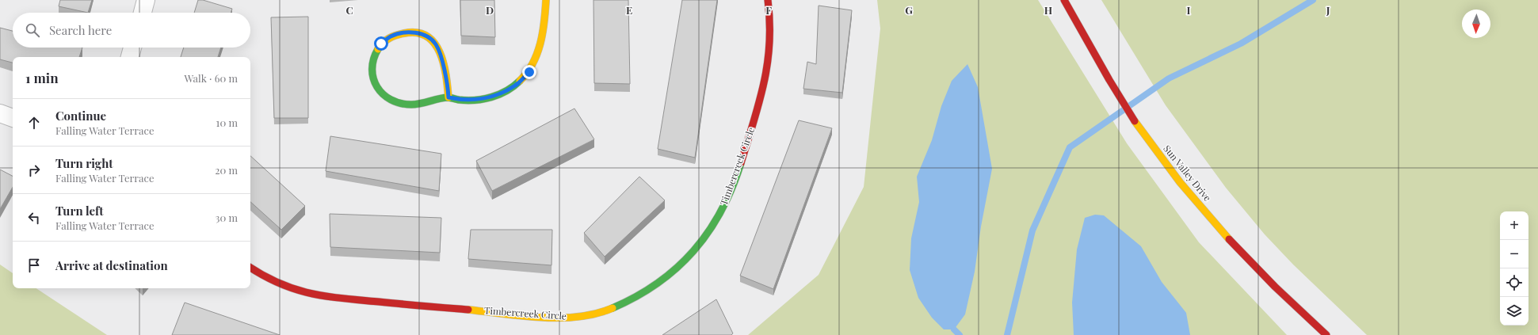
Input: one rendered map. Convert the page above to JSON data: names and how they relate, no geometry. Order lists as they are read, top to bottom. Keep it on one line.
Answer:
{"streets":{"street":["Timbercreek Circle","Sun Valley Drive"]},"north":"bottom","page":{"search":"Search here","heading":["1 min","Walk · 60 m"],"list":[["Continue","Falling Water Terrace","10 m"],["Turn right","Falling Water Terrace","20 m"],["Turn left","Falling Water Terrace","30 m"],"Arrive at destination"],"map_buttons":["+","−"]},"grid":{"columns":["C","D","E","F","G","H","I","J"]}}
